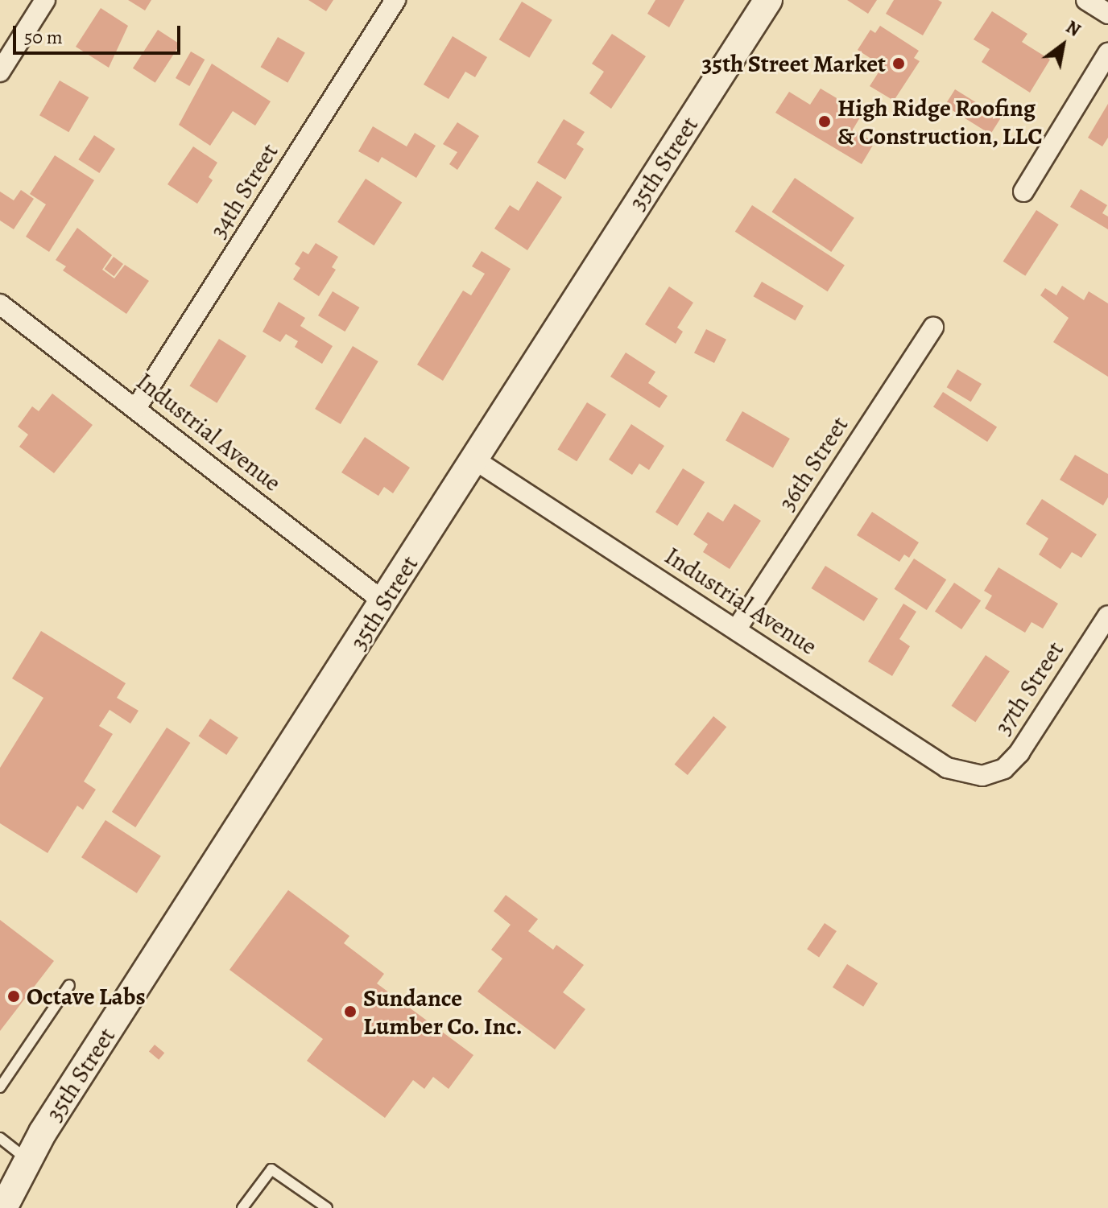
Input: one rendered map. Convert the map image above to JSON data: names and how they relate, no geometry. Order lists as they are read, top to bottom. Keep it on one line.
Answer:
{"streets":{"street":["35th Street","34th Street","Industrial Avenue","36th Street","37th Street"]},"crossings":[["35th Street","Industrial Avenue"],["34th Street","Industrial Avenue"],["Industrial Avenue","36th Street"],["Industrial Avenue","37th Street"]],"places":["35th Street Market","High Ridge Roofing & Construction, LLC","Octave Labs","Sundance Lumber Co. Inc."],"scale_bar":"50 m","north":"top right"}
